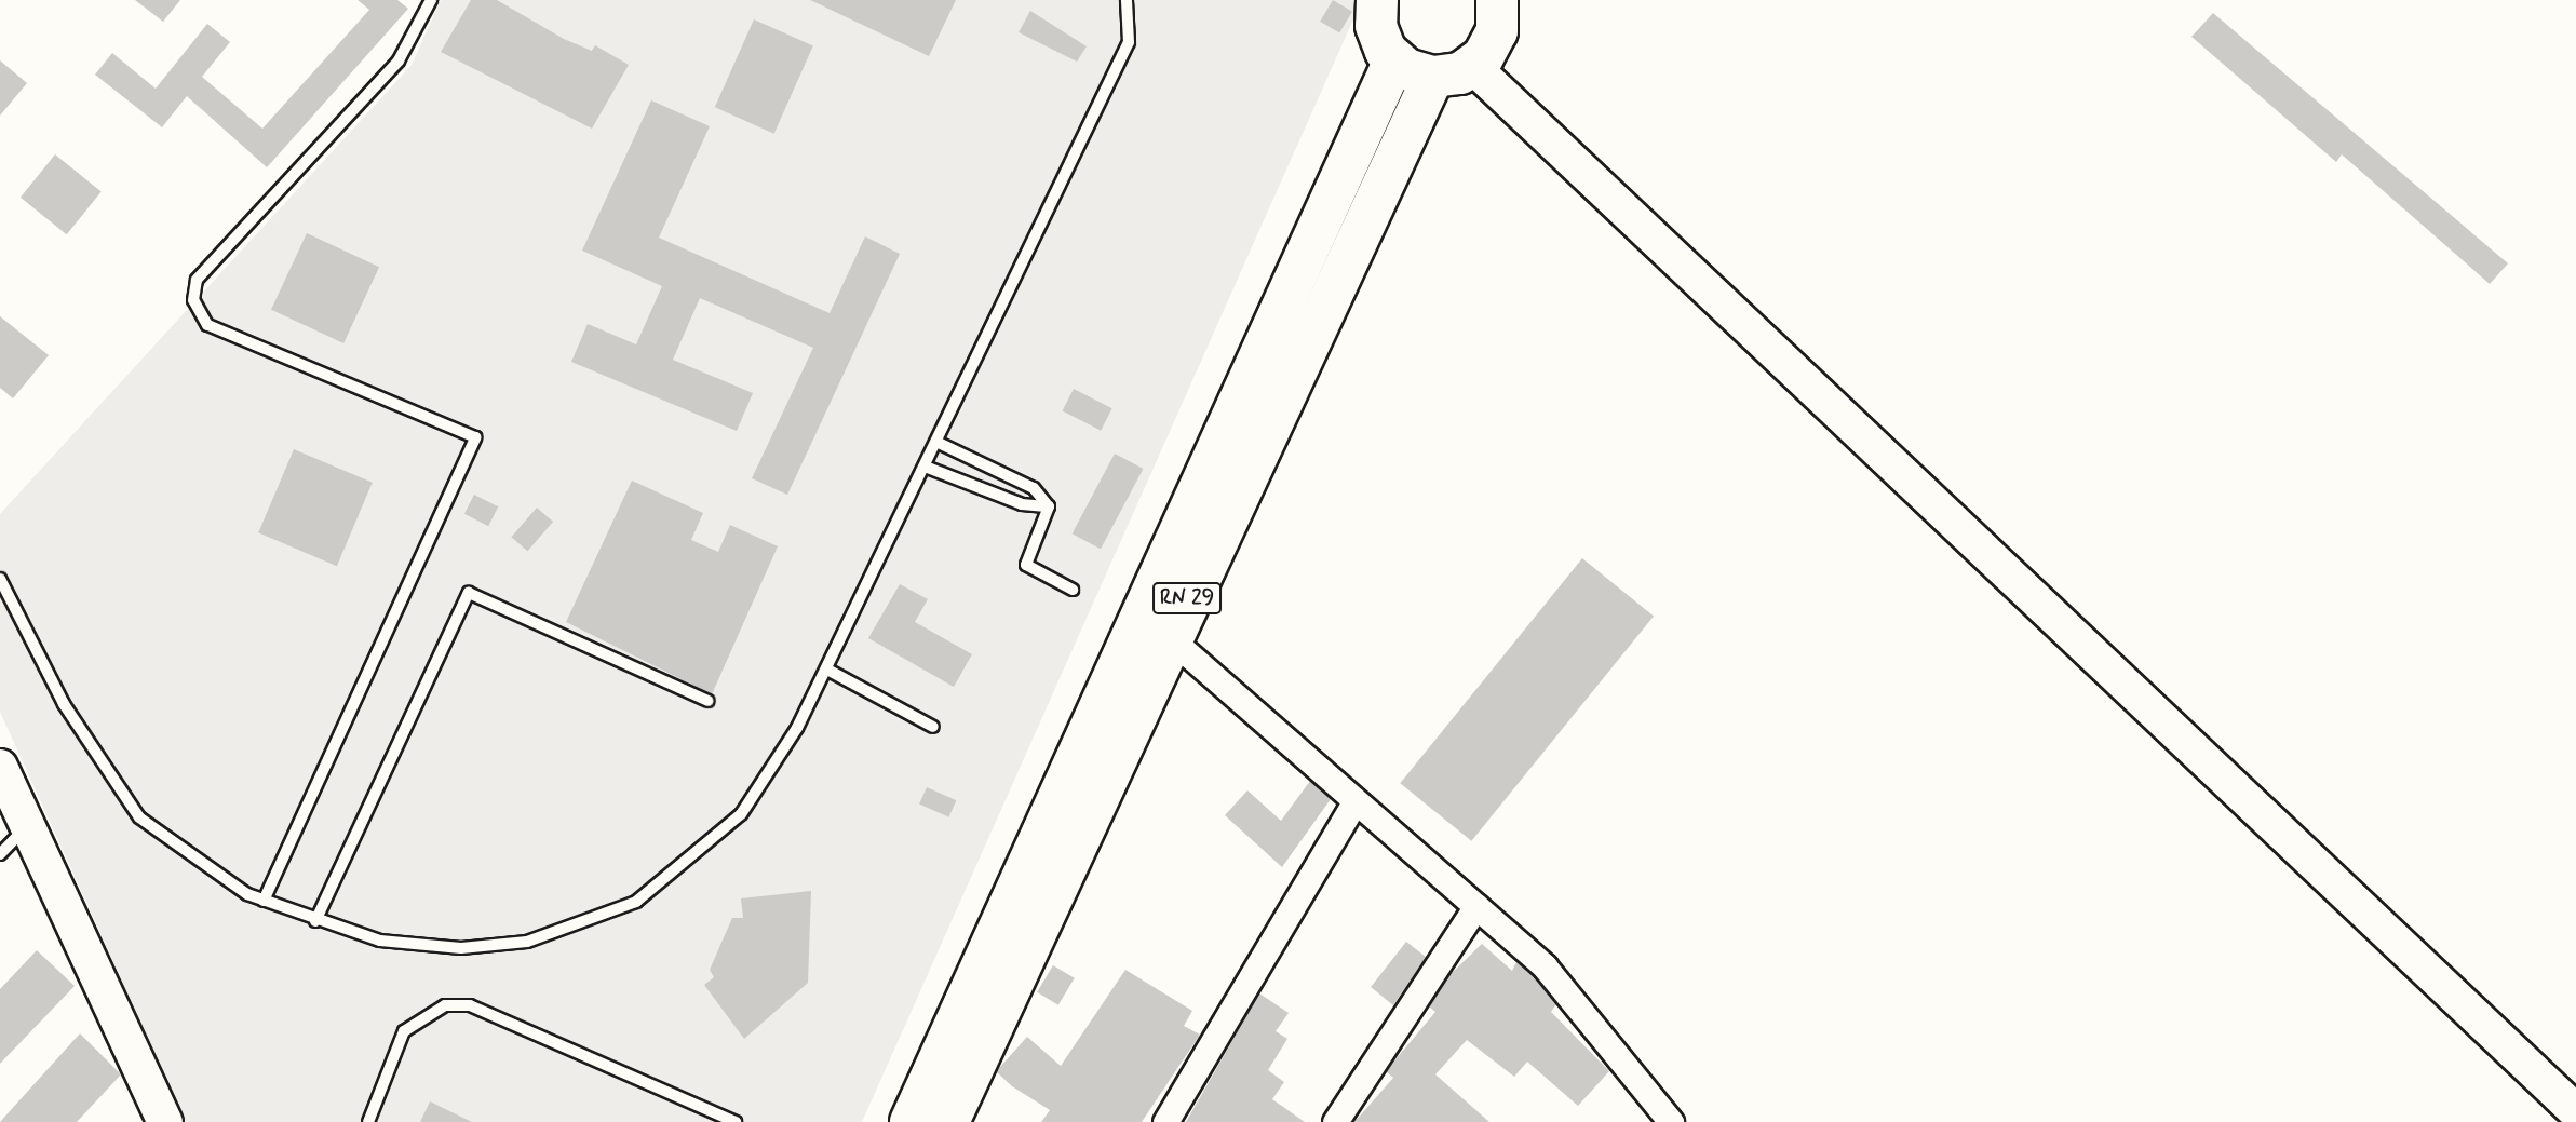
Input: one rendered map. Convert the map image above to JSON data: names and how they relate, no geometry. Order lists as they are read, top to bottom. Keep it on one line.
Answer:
{"streets":{"highway":["RN 29"]}}
